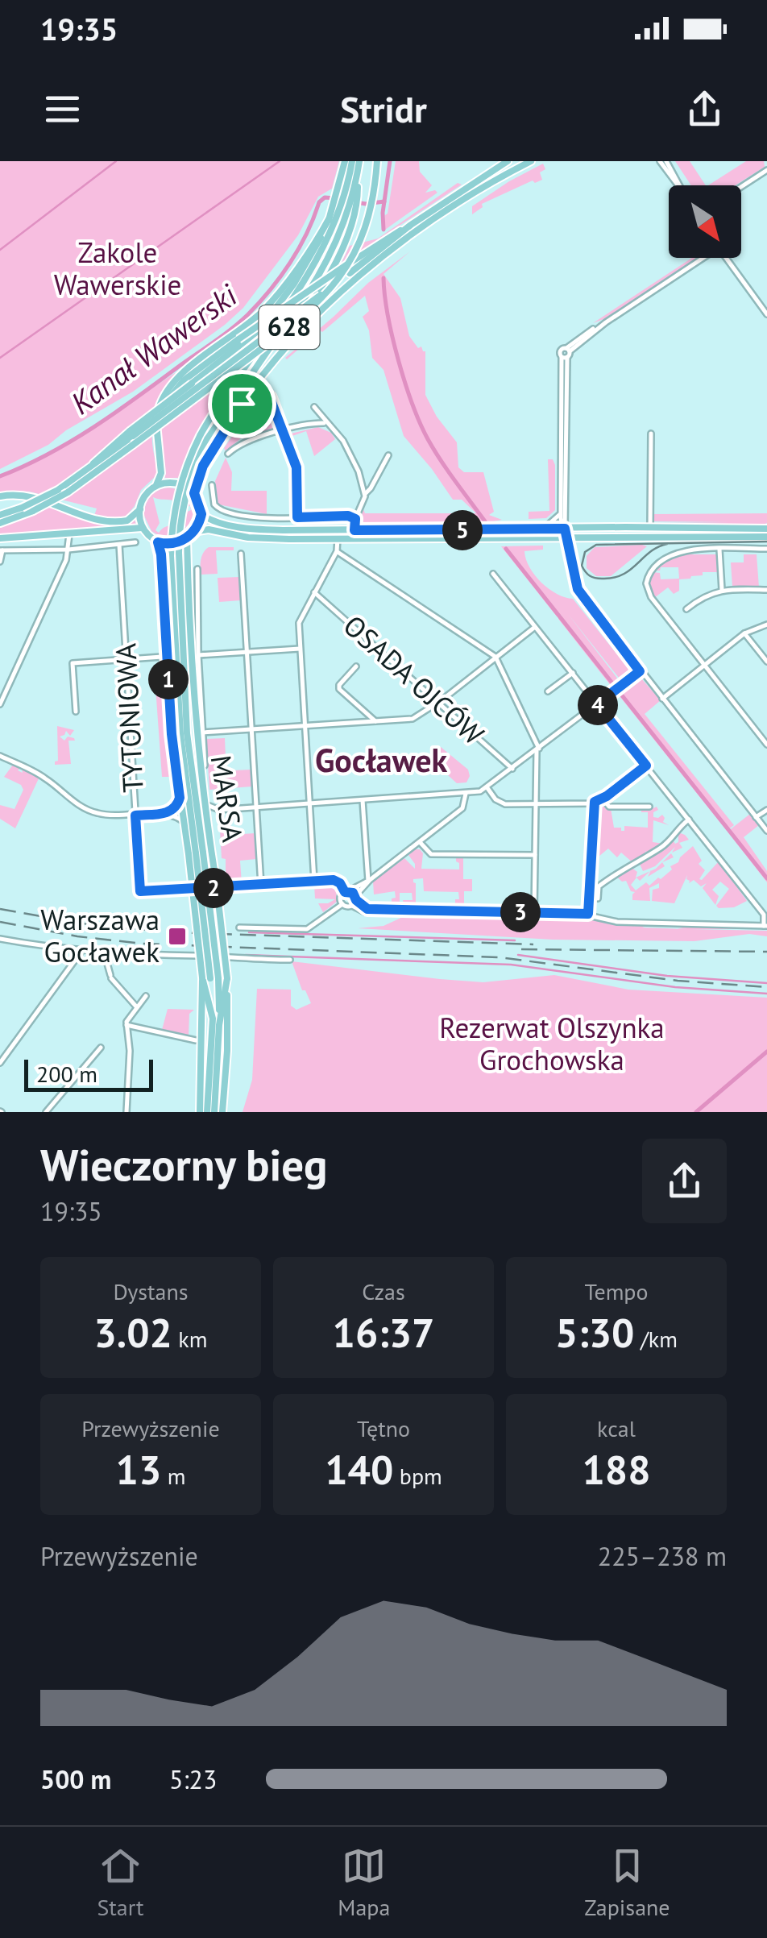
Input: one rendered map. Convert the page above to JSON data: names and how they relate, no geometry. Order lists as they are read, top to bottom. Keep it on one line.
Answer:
{"streets":{"main road":["628","MARSA"],"street":["OSADA OJCÓW","TYTONIOWA"]},"districts":["Gocławek"],"water":["Kanał Wawerski"],"parks":["Zakole Wawerskie","Rezerwat Olszynka Grochowska"],"places":{"transit":["Warszawa Gocławek"]},"scale_bar":"200 m","north":"bottom right","page":{"status":"19:35","header":"Stridr","pins":["5","1","4","2","3"],"scale":"200 m","heading":["Wieczorny bieg","19:35"],"stats":[["Dystans","3.02 km"],["Czas","16:37"],["Tempo","5:30 /km"],["Przewyższenie","13 m"],["Tętno","140 bpm"],["kcal","188"]],"chart":["Przewyższenie","225–238 m"],"list":[{"name":"500 m","note":"5:23"}],"tabs":["Start","Mapa","Zapisane"]}}
